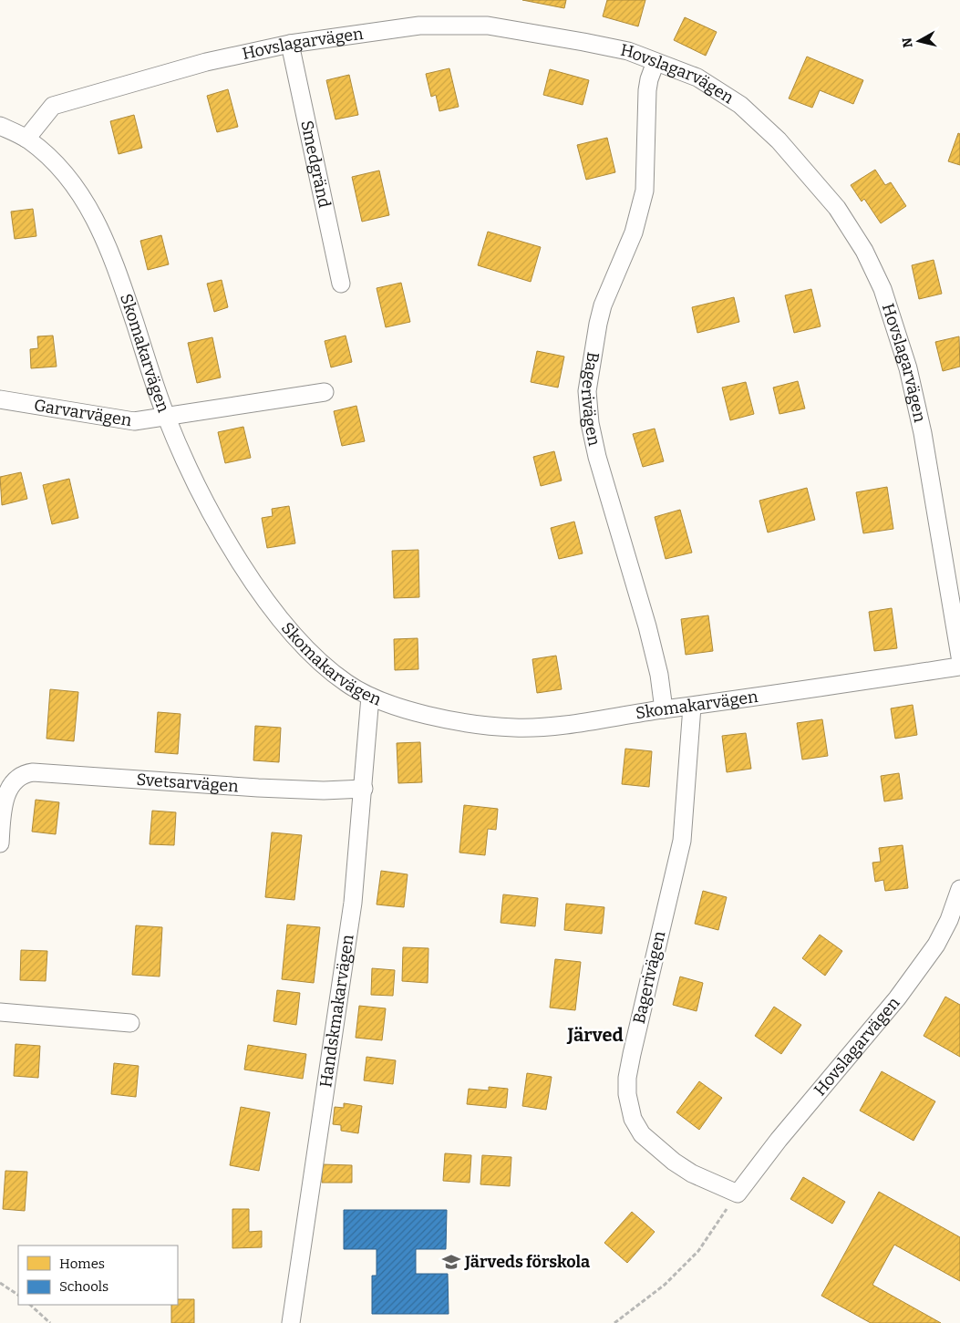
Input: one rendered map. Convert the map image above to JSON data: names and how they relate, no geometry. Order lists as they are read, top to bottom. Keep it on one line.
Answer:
{"streets":{"street":["Hovslagarvägen","Smedgränd","Skomakarvägen","Bagerivägen","Garvarvägen","Svetsarvägen","Handskmakarvägen"]},"crossings":[["Hovslagarvägen","Smedgränd"],["Hovslagarvägen","Skomakarvägen"],["Hovslagarvägen","Bagerivägen"],["Skomakarvägen","Bagerivägen"],["Skomakarvägen","Garvarvägen"],["Skomakarvägen","Handskmakarvägen"],["Svetsarvägen","Handskmakarvägen"]],"districts":["Järved"],"places":{"school or university":["Järveds förskola"]},"legend":["Homes","Schools"],"north":"left"}
